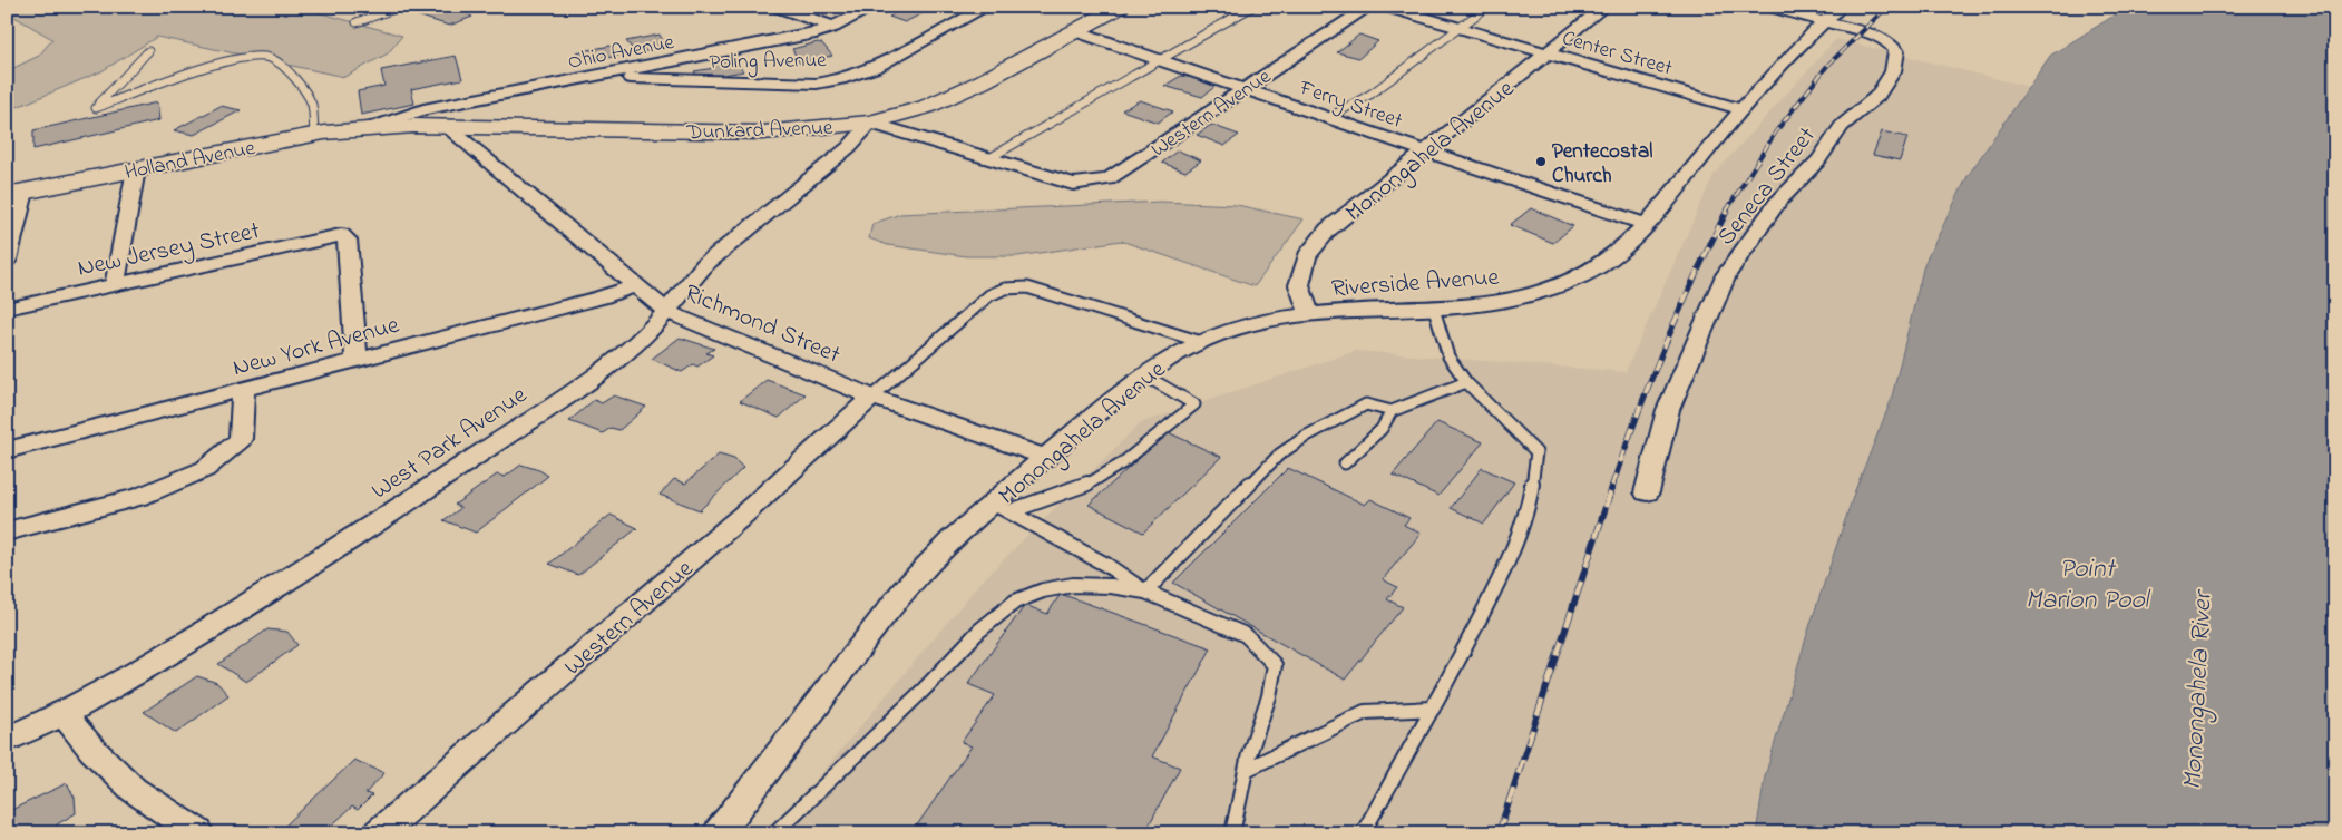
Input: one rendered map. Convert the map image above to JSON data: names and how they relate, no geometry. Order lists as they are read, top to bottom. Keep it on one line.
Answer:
{"streets":{"main road":["Dunkard Avenue","Holland Avenue"],"street":["Ohio Avenue","Center Street","Poling Avenue","Ferry Street","Western Avenue","Monongahela Avenue","Seneca Street","New Jersey Street","Riverside Avenue","Richmond Street","New York Avenue","West Park Avenue"]},"crossings":[["Ohio Avenue","Poling Avenue"],["Ohio Avenue","Dunkard Avenue"],["Ohio Avenue","Holland Avenue"],["Center Street","Monongahela Avenue"],["Center Street","Riverside Avenue"],["Ferry Street","Western Avenue"],["Ferry Street","Dunkard Avenue"],["Ferry Street","Monongahela Avenue"],["Ferry Street","Riverside Avenue"],["Western Avenue","Richmond Street"],["Dunkard Avenue","Holland Avenue"],["Dunkard Avenue","Richmond Street"],["Dunkard Avenue","West Park Avenue"],["Monongahela Avenue","Riverside Avenue"],["Monongahela Avenue","Richmond Street"],["Seneca Street","Riverside Avenue"],["New Jersey Street","New York Avenue"],["Richmond Street","New York Avenue"],["Richmond Street","West Park Avenue"]],"water":["Point Marion Pool","Monongahela River"],"places":["Pentecostal Church"]}
